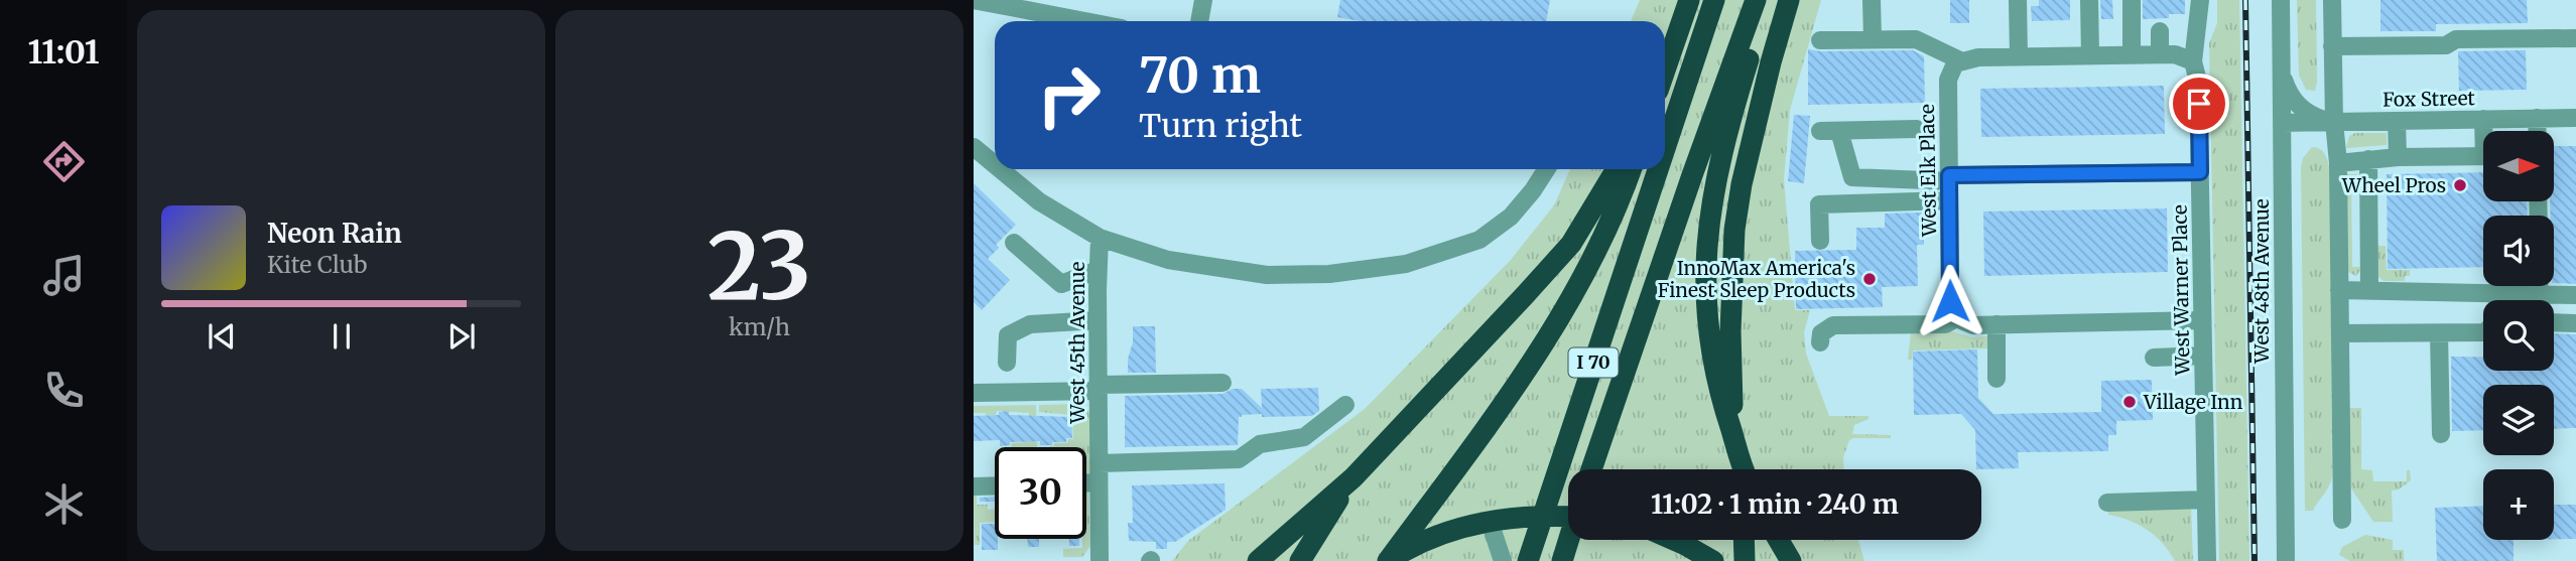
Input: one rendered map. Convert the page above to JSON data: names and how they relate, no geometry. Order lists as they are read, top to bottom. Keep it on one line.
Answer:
{"streets":{"highway":["I 70"],"street":["Fox Street","West Elk Place","West 48th Avenue","West Warner Place","West 45th Avenue"]},"crossings":[["Fox Street","West 48th Avenue"]],"places":["Wheel Pros","InnoMax America's Finest Sleep Products","Village Inn"],"north":"right","page":{"tabs":"11:01","tile":["23","km/h"],"turn":["70 m","Turn right"],"map_buttons":"+","song":["Neon Rain","Kite Club"],"limit":"30","trip":"11:02 · 1 min · 240 m"}}
